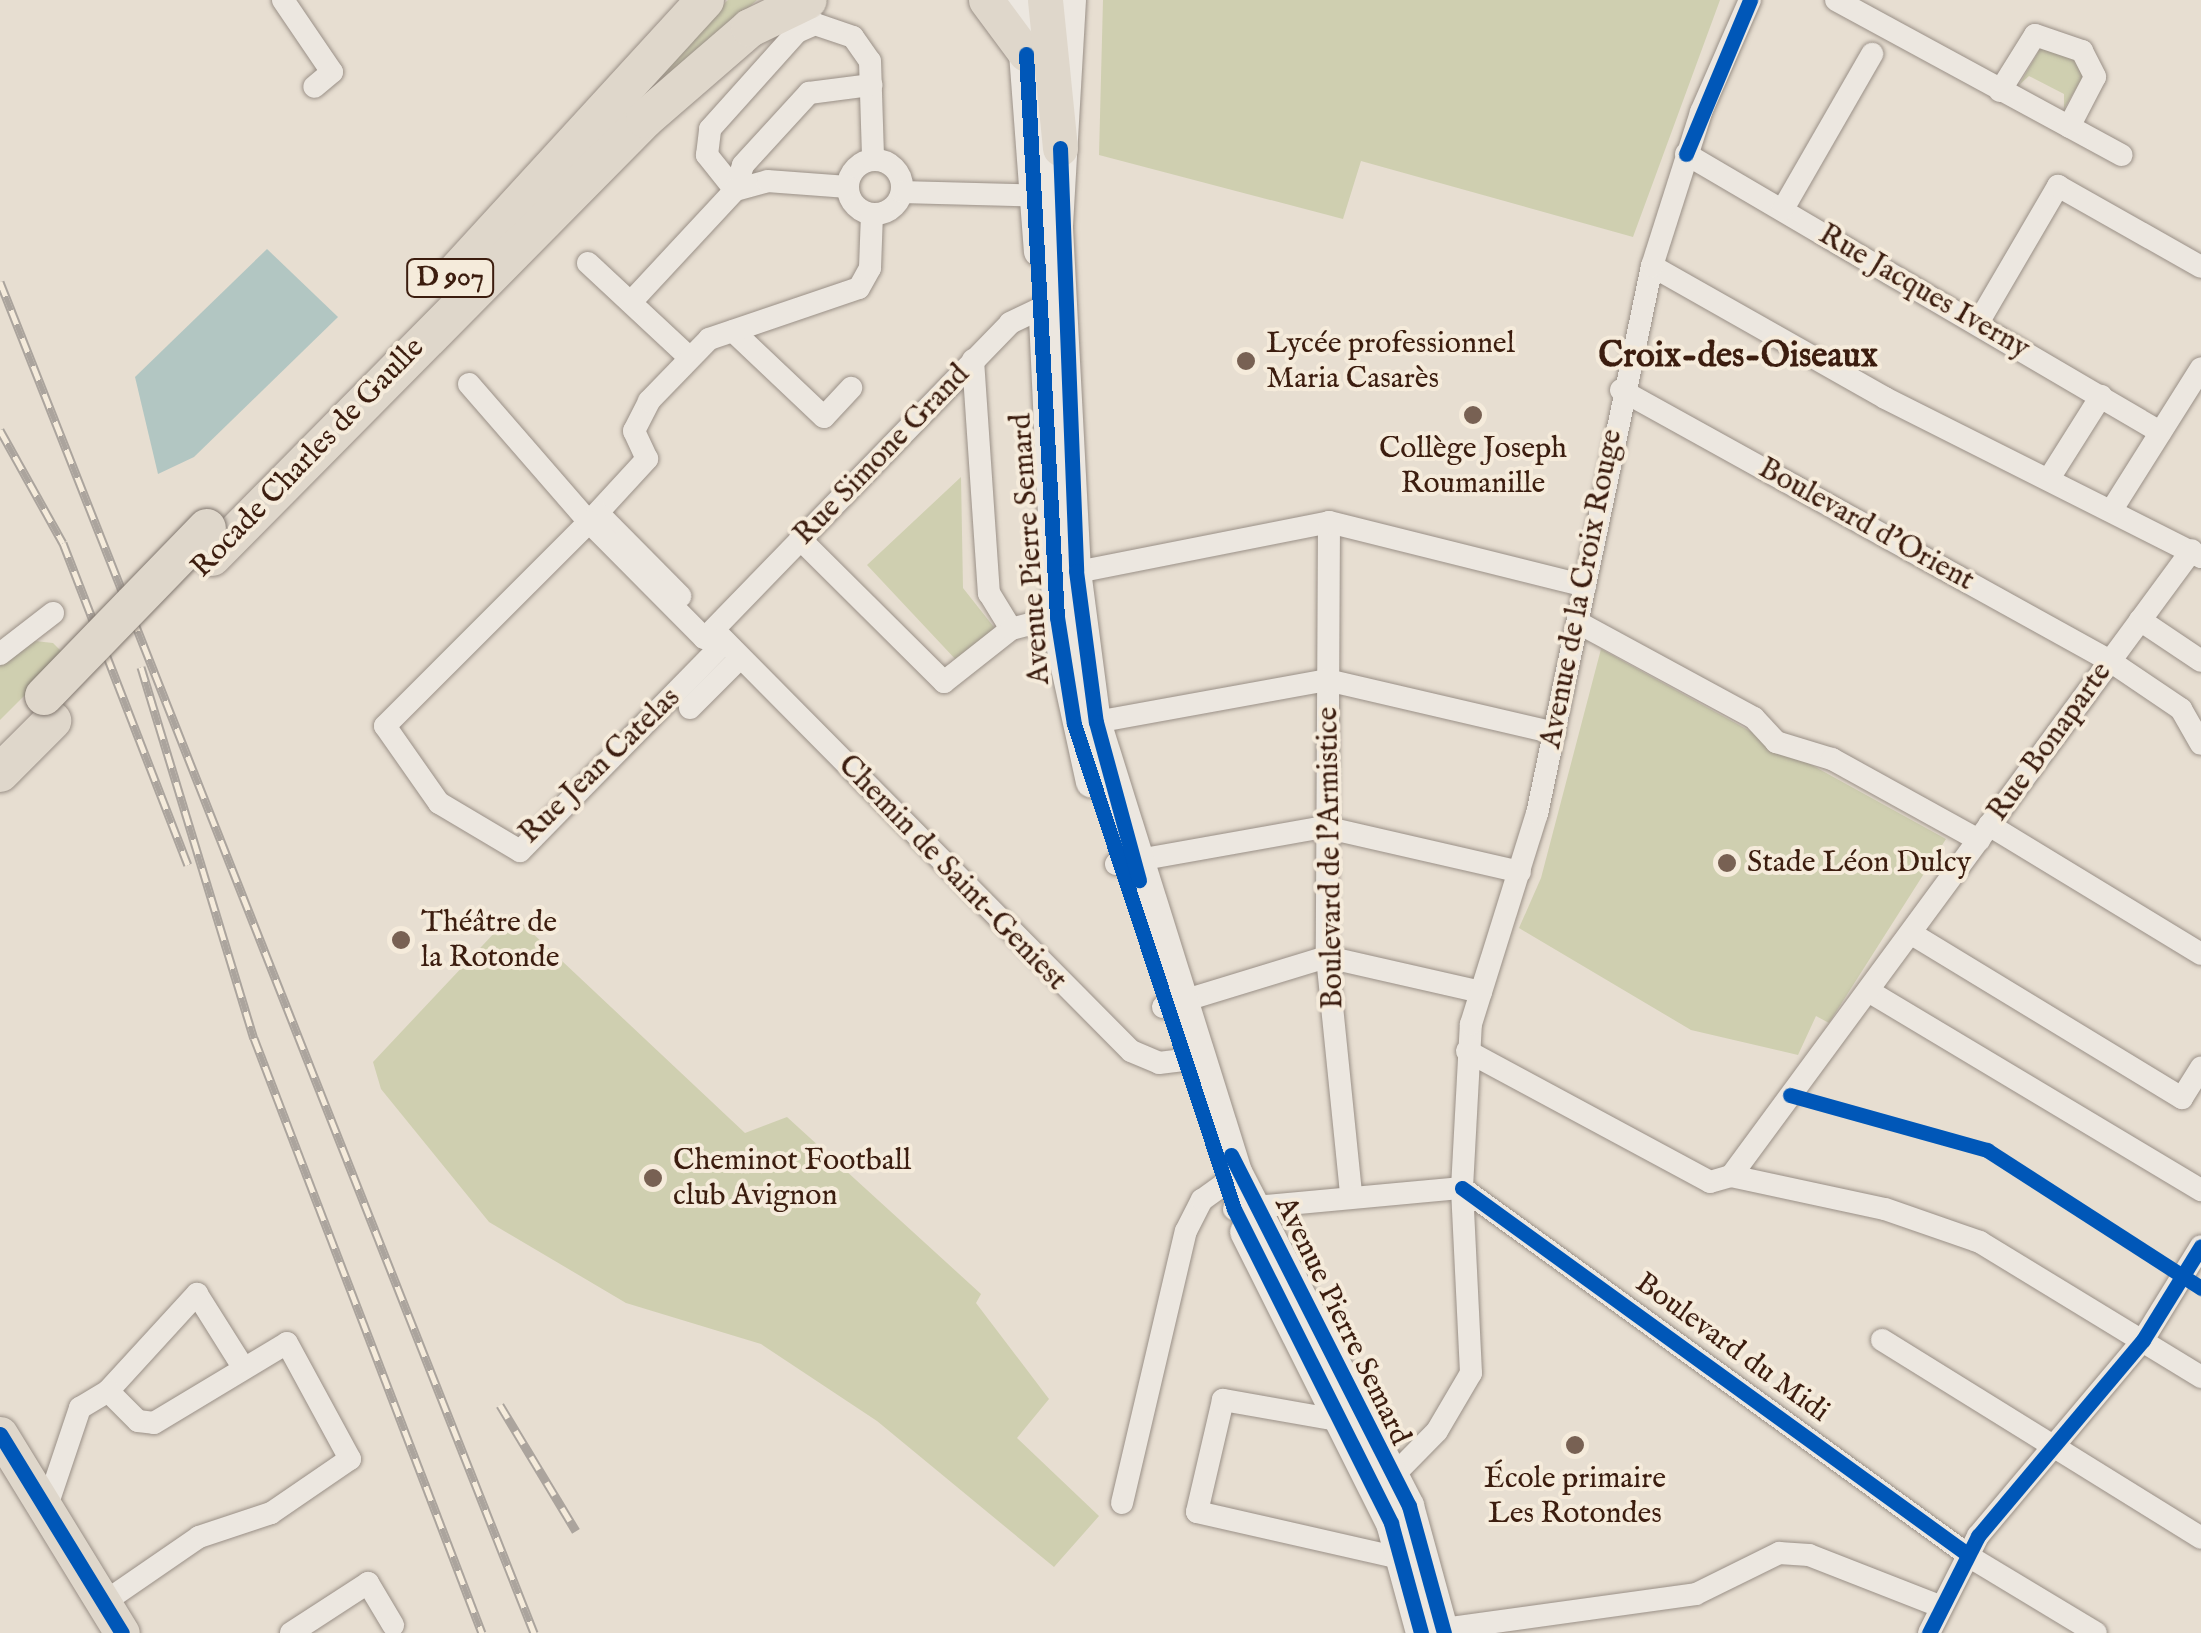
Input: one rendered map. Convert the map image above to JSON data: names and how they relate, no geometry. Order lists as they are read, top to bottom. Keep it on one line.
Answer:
{"streets":{"highway":["D 907","Rocade Charles de Gaulle"],"main road":["Avenue Pierre Semard"],"street":["Rue Jacques Iverny","Rue Simone Grand","Boulevard d'Orient","Avenue de la Croix Rouge","Rue Bonaparte","Rue Jean Catelas","Boulevard de l'Armistice","Chemin de Saint-Geniest","Boulevard du Midi"]},"crossings":[["Rue Jacques Iverny","Avenue de la Croix Rouge"],["Rue Simone Grand","Avenue Pierre Semard"],["Rue Simone Grand","Rue Jean Catelas"],["Rue Simone Grand","Chemin de Saint-Geniest"],["Boulevard d'Orient","Avenue de la Croix Rouge"],["Boulevard d'Orient","Rue Bonaparte"],["Avenue Pierre Semard","Avenue de la Croix Rouge"],["Avenue Pierre Semard","Chemin de Saint-Geniest"],["Avenue de la Croix Rouge","Boulevard du Midi"],["Rue Jean Catelas","Chemin de Saint-Geniest"]],"districts":["Croix-des-Oiseaux"],"places":["Lycée professionnel Maria Casarès","Collège Joseph Roumanille","Stade Léon Dulcy","Théâtre de la Rotonde","Cheminot Football club Avignon","École primaire Les Rotondes"]}
